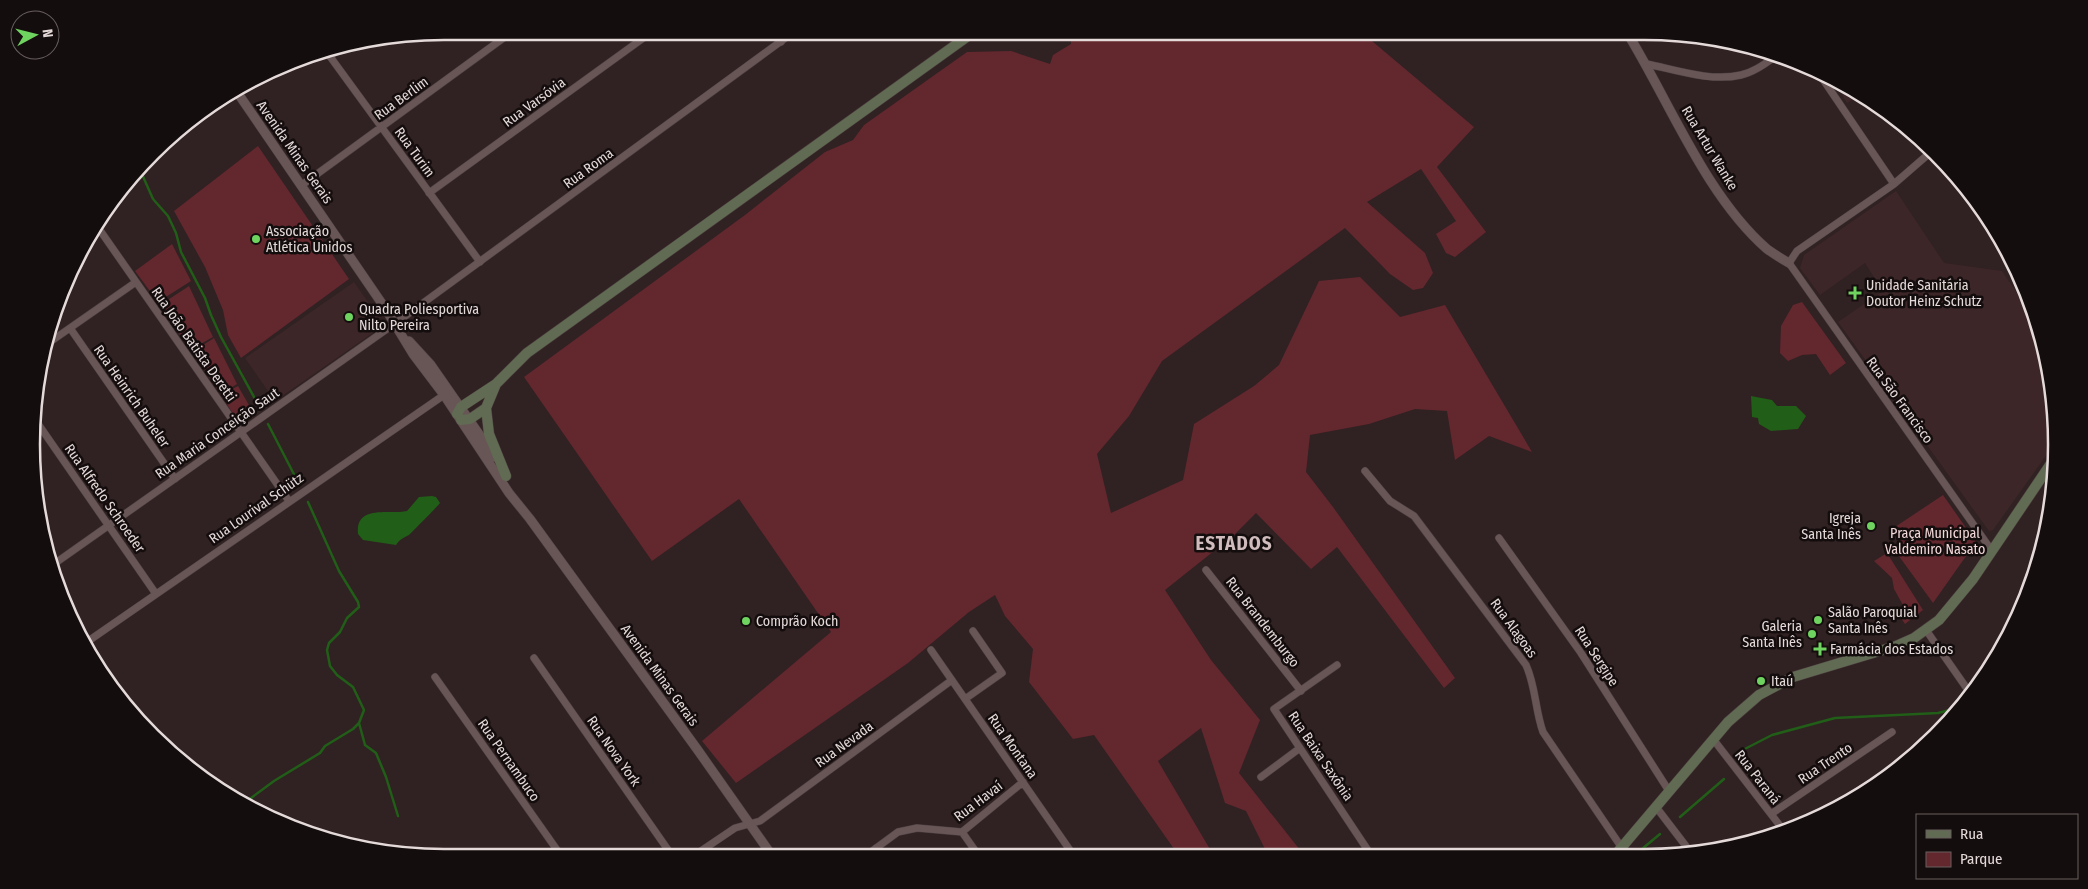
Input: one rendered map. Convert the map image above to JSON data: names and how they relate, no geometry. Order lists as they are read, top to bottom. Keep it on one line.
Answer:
{"streets":{"street":["Rua Berlim","Rua Varsóvia","Rua Artur Wanke","Avenida Minas Gerais","Rua Turim","Rua Roma","Rua João Batista Deretti","Rua Heinrich Buheler","Rua São Francisco","Rua Maria Conceição Saut","Rua Alfredo Schroeder","Rua Lourival Schütz","Rua Brandemburgo","Rua Alagoas","Rua Sergipe","Rua Nevada","Rua Montana","Rua Nova York","Rua Baixa Saxônia","Rua Pernambuco","Rua Trento","Rua Paraná","Rua Havaí"]},"crossings":[["Rua Berlim","Avenida Minas Gerais"],["Rua Berlim","Rua Turim"],["Rua Varsóvia","Rua Turim"],["Rua Artur Wanke","Rua São Francisco"],["Avenida Minas Gerais","Rua Roma"],["Avenida Minas Gerais","Rua Maria Conceição Saut"],["Avenida Minas Gerais","Rua Lourival Schütz"],["Avenida Minas Gerais","Rua Nevada"],["Rua Turim","Rua Roma"],["Rua Roma","Rua Maria Conceição Saut"],["Rua João Batista Deretti","Rua Maria Conceição Saut"],["Rua João Batista Deretti","Rua Lourival Schütz"],["Rua Heinrich Buheler","Rua Maria Conceição Saut"],["Rua Maria Conceição Saut","Rua Alfredo Schroeder"],["Rua Alfredo Schroeder","Rua Lourival Schütz"],["Rua Brandemburgo","Rua Baixa Saxônia"],["Rua Nevada","Rua Montana"],["Rua Montana","Rua Havaí"],["Rua Trento","Rua Paraná"]],"districts":["ESTADOS"],"parks":["Praça Municipal Valdemiro Nasato"],"places":{"other":["Associação Atlética Unidos","Quadra Poliesportiva Nilto Pereira","Igreja Santa Inês","Salão Paroquial Santa Inês","Comprão Koch","Galeria Santa Inês","Itaú"],"health":["Unidade Sanitária Doutor Heinz Schutz","Farmácia dos Estados"]},"legend":["Rua","Parque"],"north":"right"}
